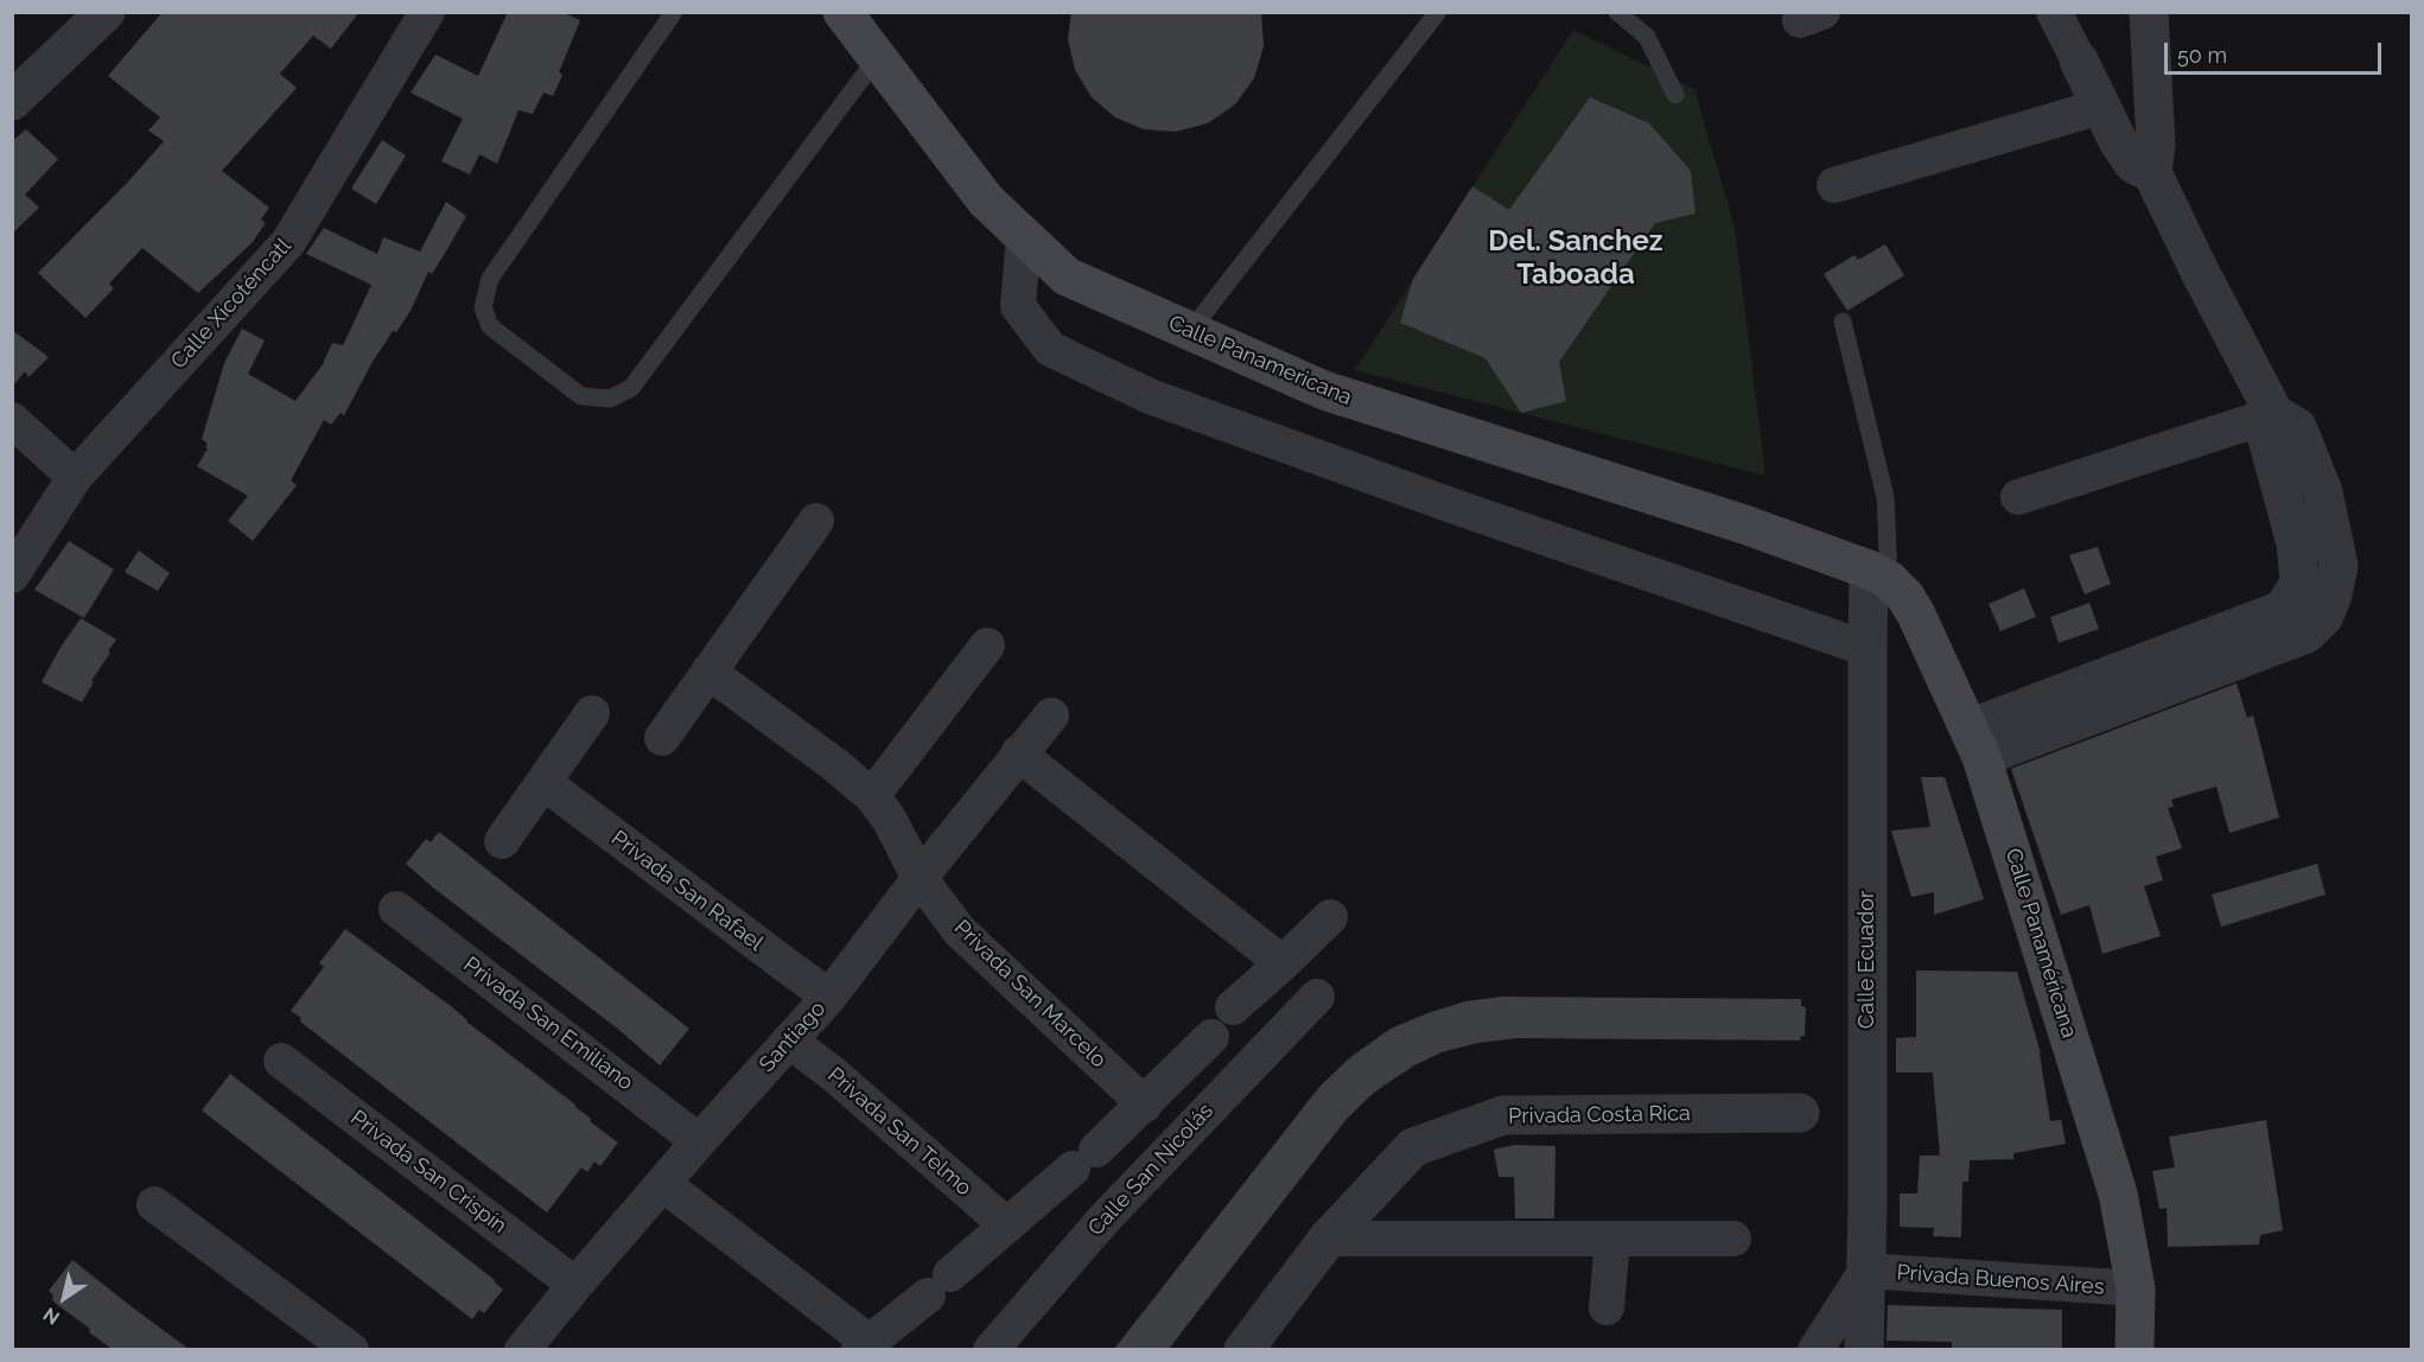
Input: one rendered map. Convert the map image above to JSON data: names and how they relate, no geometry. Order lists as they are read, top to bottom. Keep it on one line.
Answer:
{"streets":{"main road":["Calle Panamericana","Calle Panaméricana"],"street":["Calle Xicoténcatl","Privada San Rafael","Calle Ecuador","Privada San Marcelo","Privada San Emiliano","Santiago","Privada Costa Rica","Privada San Telmo","Calle San Nicolás","Privada San Crispín","Privada Buenos Aires"]},"crossings":[["Calle Panamericana","Calle Panaméricana"],["Calle Panamericana","Calle Ecuador"],["Privada San Rafael","Santiago"],["Calle Panaméricana","Calle Ecuador"],["Calle Panaméricana","Privada Buenos Aires"],["Calle Ecuador","Privada Buenos Aires"],["Privada San Marcelo","Santiago"],["Privada San Emiliano","Santiago"],["Santiago","Privada San Telmo"],["Santiago","Privada San Crispín"]],"districts":["Del. Sanchez Taboada"],"scale_bar":"50 m","north":"bottom left"}
